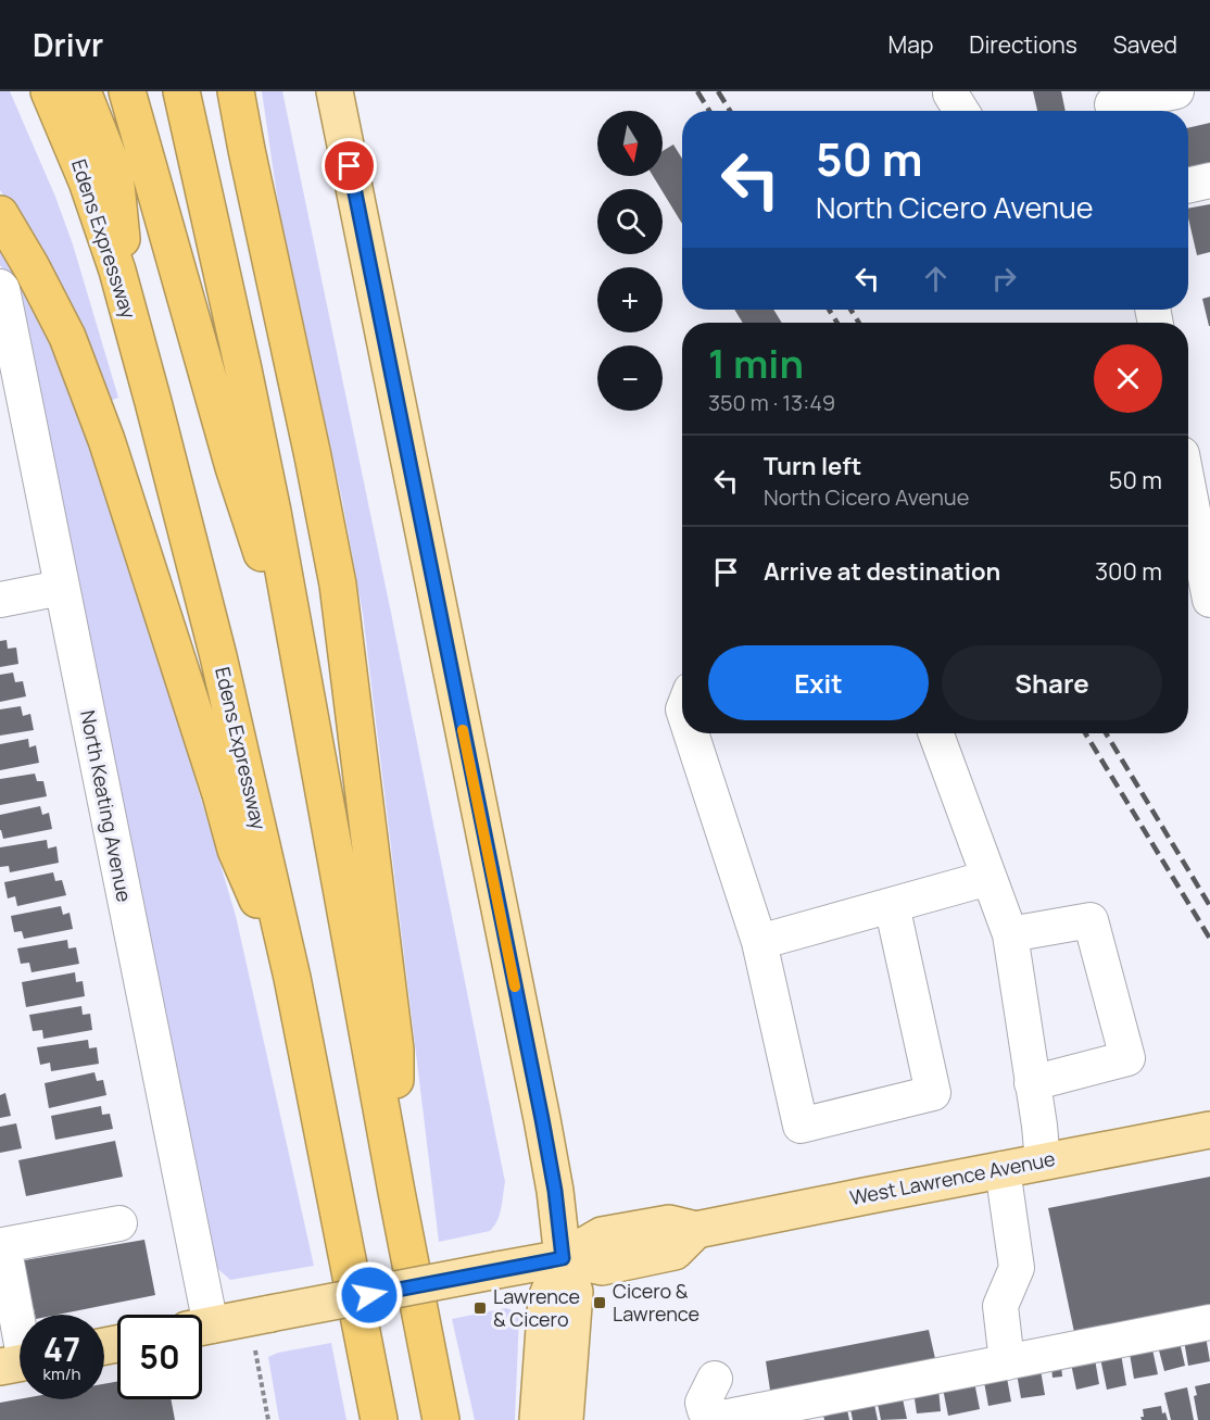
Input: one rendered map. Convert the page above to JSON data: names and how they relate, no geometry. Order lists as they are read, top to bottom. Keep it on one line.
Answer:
{"streets":{"highway":["Edens Expressway"],"main road":["West Lawrence Avenue"],"street":["North Keating Avenue"]},"places":{"transit":["Cicero & Lawrence","Lawrence & Cicero"]},"north":"bottom","page":{"header":"Drivr","nav":["Map","Directions","Saved"],"map_buttons":["+","−"],"turn":["50 m","North Cicero Avenue"],"heading":["1 min","350 m · 13:49"],"list":[{"name":"Turn left","note":"North Cicero Avenue","value":"50 m"},{"name":"Arrive at destination","value":"300 m"}],"buttons":["Exit","Share"],"speed":"47 km/h","limit":"50"}}
